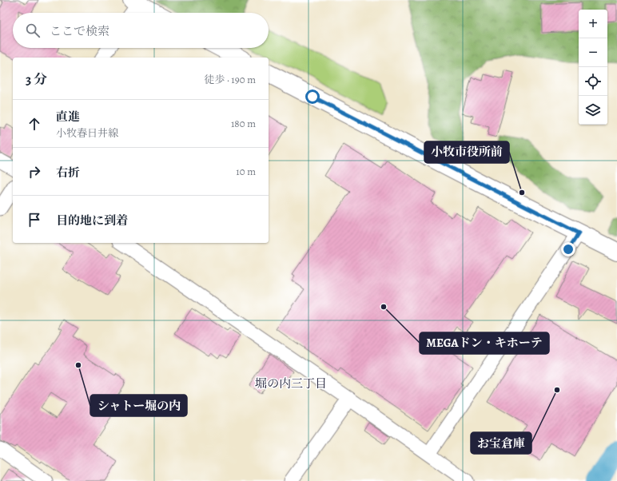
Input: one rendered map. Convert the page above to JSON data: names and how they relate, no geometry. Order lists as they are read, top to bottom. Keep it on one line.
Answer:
{"districts":["堀の内三丁目"],"places":["小牧市役所前","MEGAドン・キホーテ","シャトー堀の内","お宝倉庫"],"page":{"map_buttons":["+","−"],"search":"ここで検索","heading":["3 分","徒歩 · 190 m"],"list":[["直進","小牧春日井線","180 m"],["右折","10 m"],"目的地に到着"]}}
